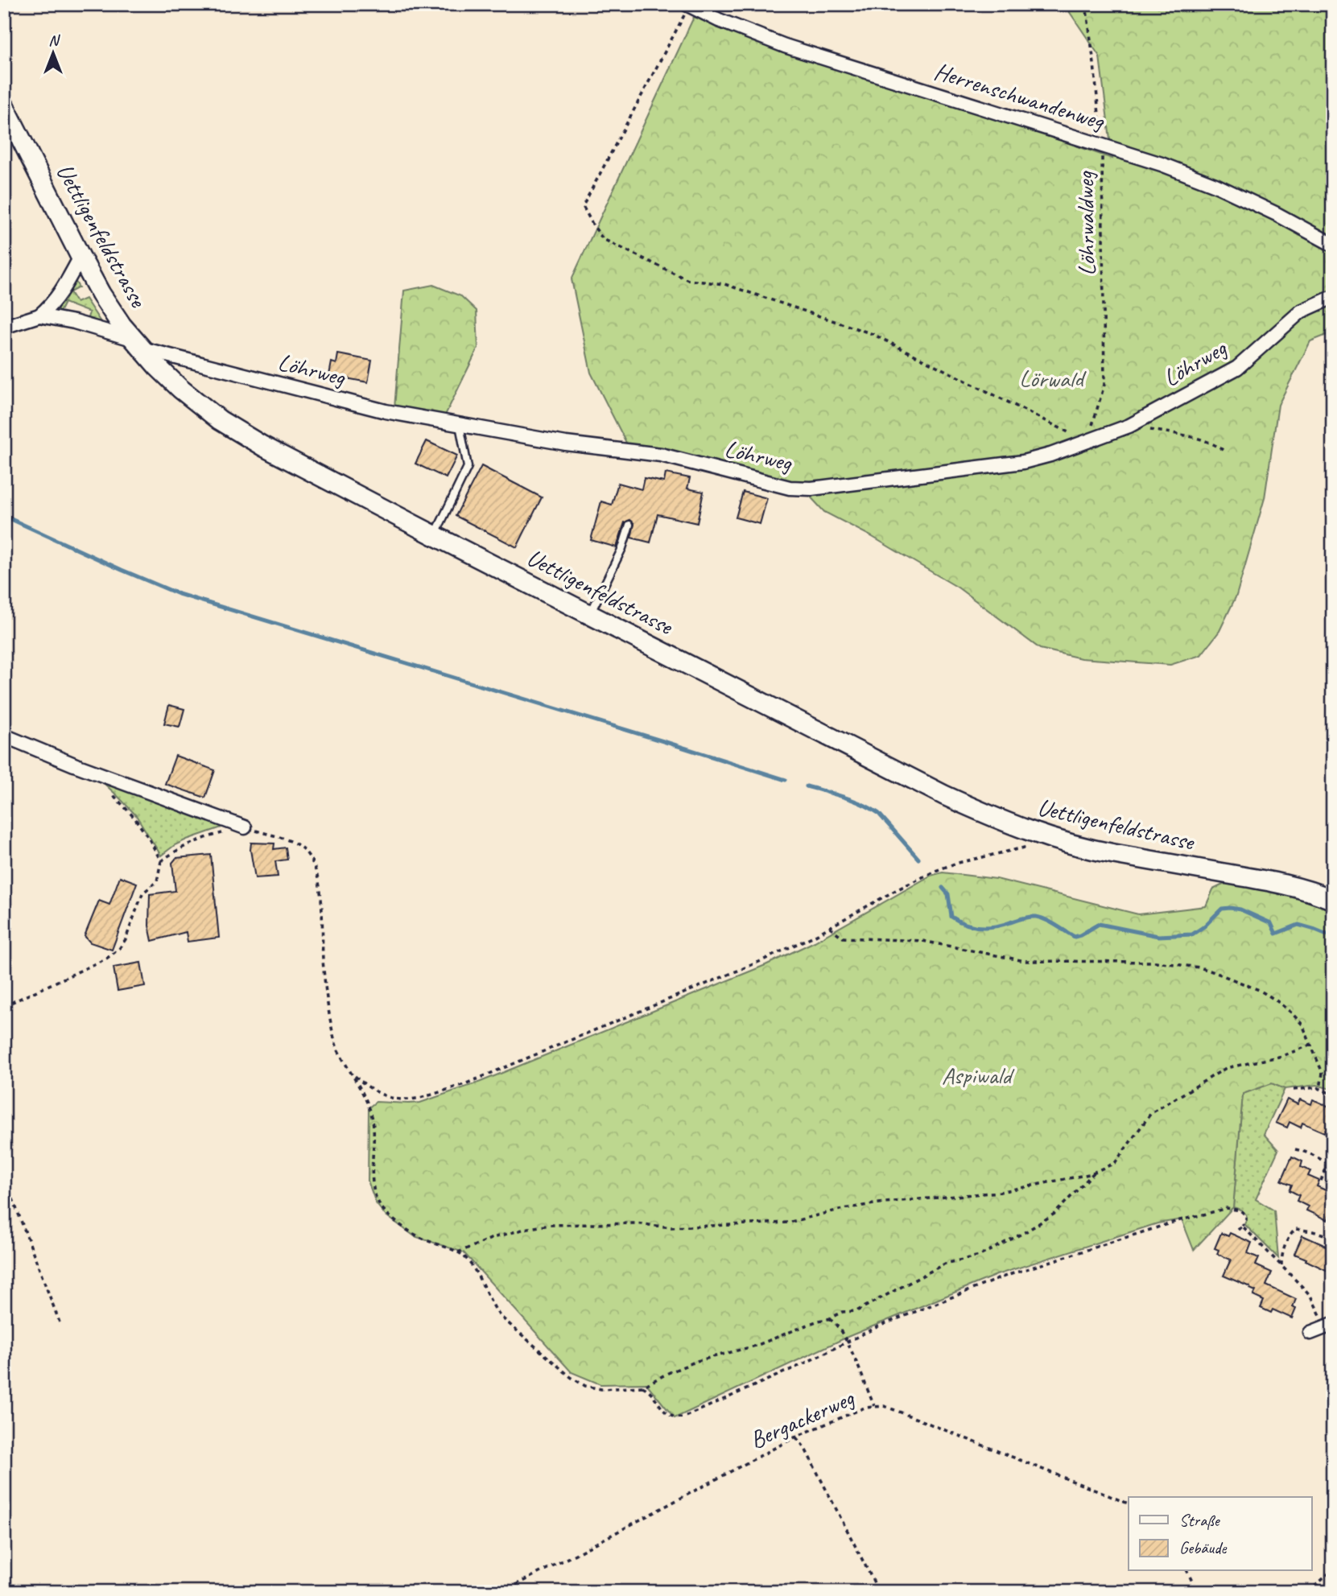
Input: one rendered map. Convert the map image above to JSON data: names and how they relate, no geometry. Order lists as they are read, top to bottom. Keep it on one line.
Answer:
{"streets":{"main road":["Uettligenfeldstrasse"],"street":["Herrenschwandenweg","Löhrweg"],"path":["Löhrwaldweg","Bergackerweg"]},"crossings":[["Herrenschwandenweg","Löhrwaldweg"],["Löhrwaldweg","Löhrweg"],["Uettligenfeldstrasse","Löhrweg"]],"parks":["Lörwald","Aspiwald"],"legend":["Straße","Gebäude"],"north":"top"}
